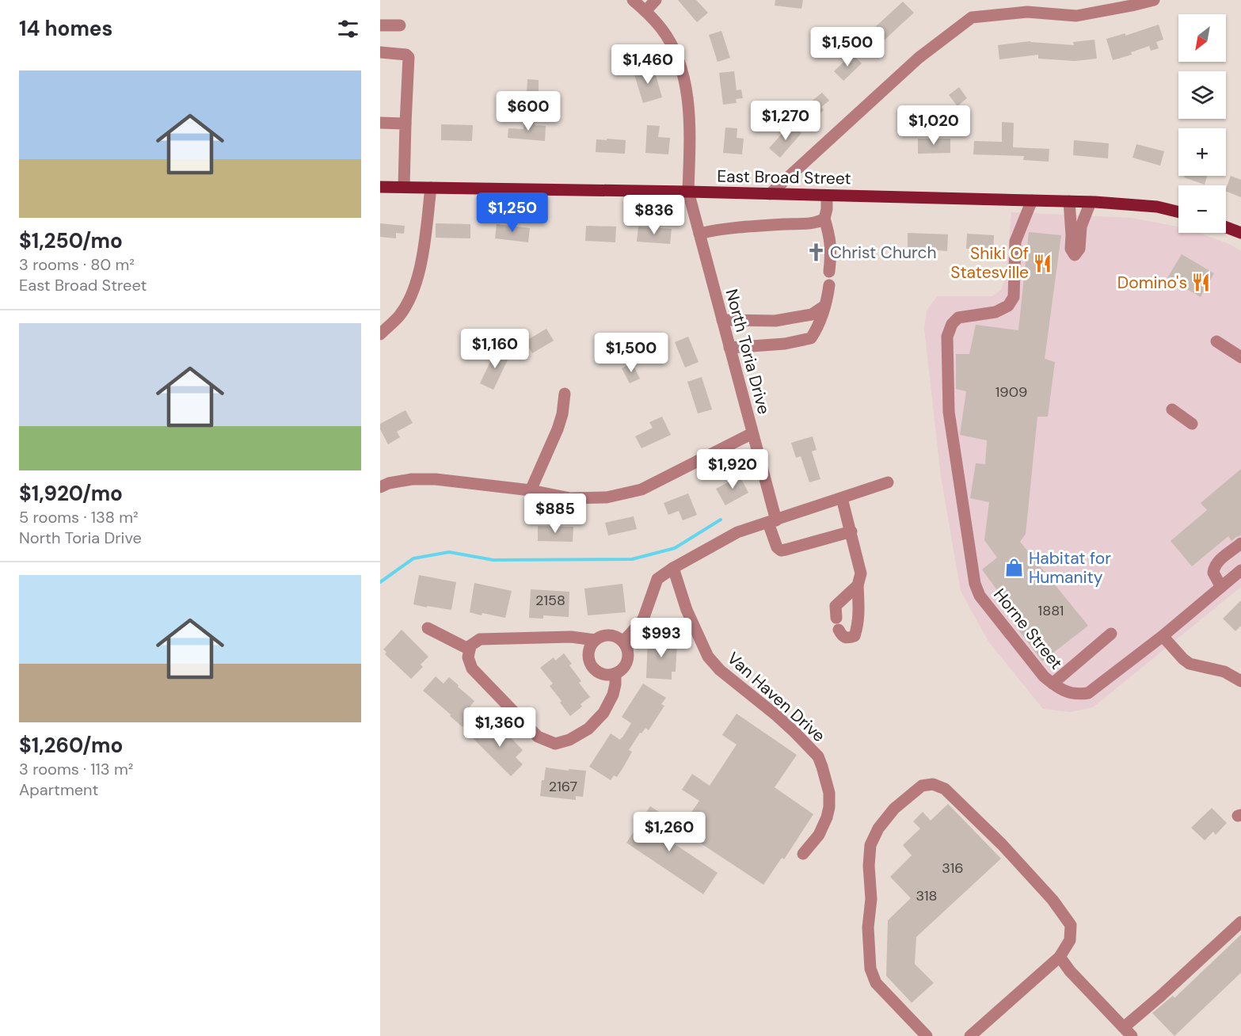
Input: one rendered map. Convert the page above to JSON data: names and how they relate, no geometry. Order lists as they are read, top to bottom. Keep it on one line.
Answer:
{"streets":{"main road":["East Broad Street"],"street":["North Toria Drive","Horne Street","Van Haven Drive"]},"crossings":[["East Broad Street","North Toria Drive"],["East Broad Street","Horne Street"]],"places":{"church":["Christ Church"],"restaurant":["Shiki Of Statesville","Domino's"],"shop":["Habitat for Humanity"]},"house_numbers":["1909","2158","1881","2167","316","318"],"north":"bottom left","page":{"heading":"14 homes","map_buttons":["+","−"],"price":["$1,500","$1,460","$600","$1,270","$1,020","$1,250","$836","$1,160","$1,500","$1,920","$885","$993","$1,360","$1,260"],"list":[{"name":"$1,250/mo","note":"3 rooms · 80 m² · East Broad Street"},{"name":"$1,920/mo","note":"5 rooms · 138 m² · North Toria Drive"},{"name":"$1,260/mo","note":"3 rooms · 113 m² · Apartment"}]}}
